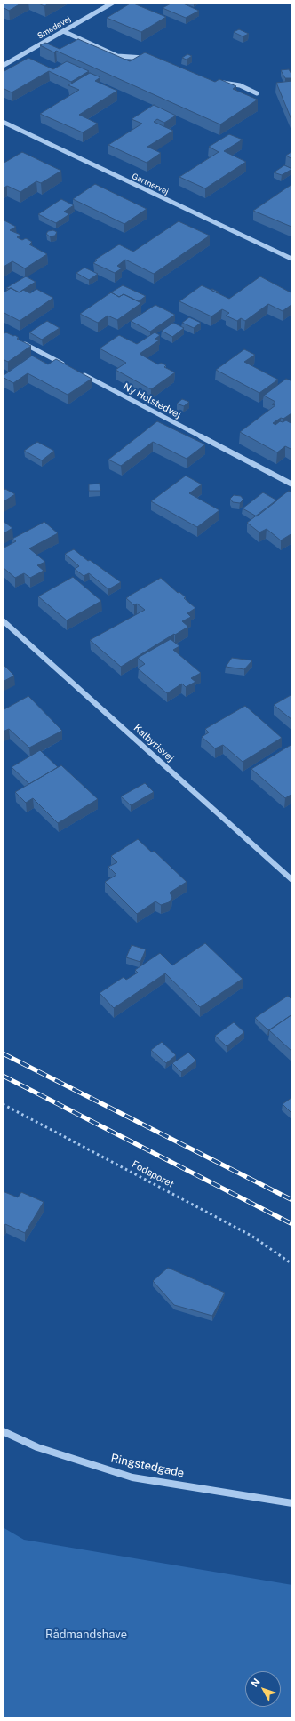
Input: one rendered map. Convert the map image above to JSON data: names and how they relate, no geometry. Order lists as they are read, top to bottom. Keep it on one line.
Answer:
{"streets":{"street":["Smedevej","Gartnervej","Ny Holstedvej","Kalbyrisvej","Ringstedgade"],"path":["Fodsporet"]},"parks":["Rådmandshave"],"north":"top left"}
